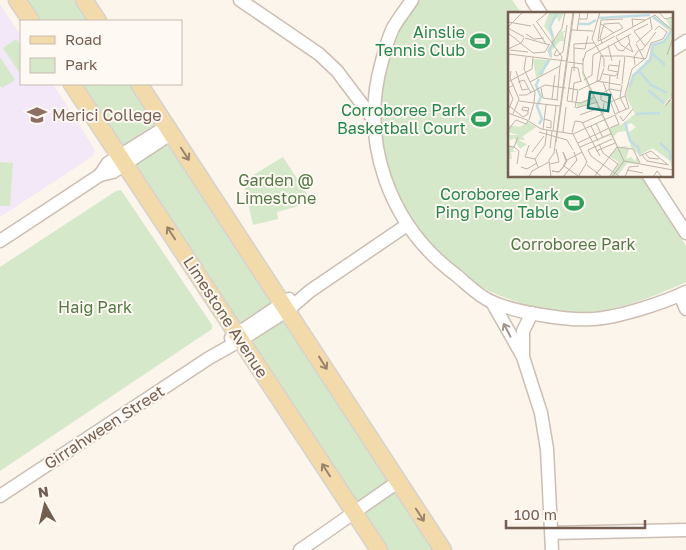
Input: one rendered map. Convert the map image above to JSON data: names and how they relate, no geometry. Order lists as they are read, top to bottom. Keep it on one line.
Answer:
{"streets":{"main road":["Limestone Avenue"],"street":["Girrahween Street"]},"crossings":[["Limestone Avenue","Girrahween Street"]],"parks":["Garden @ Limestone","Corroboree Park","Haig Park"],"places":{"sports":["Ainslie Tennis Club","Corroboree Park Basketball Court","Coroboree Park Ping Pong Table"],"school or university":["Merici College"]},"legend":["Road","Park"],"scale_bar":"100 m","north":"top"}
